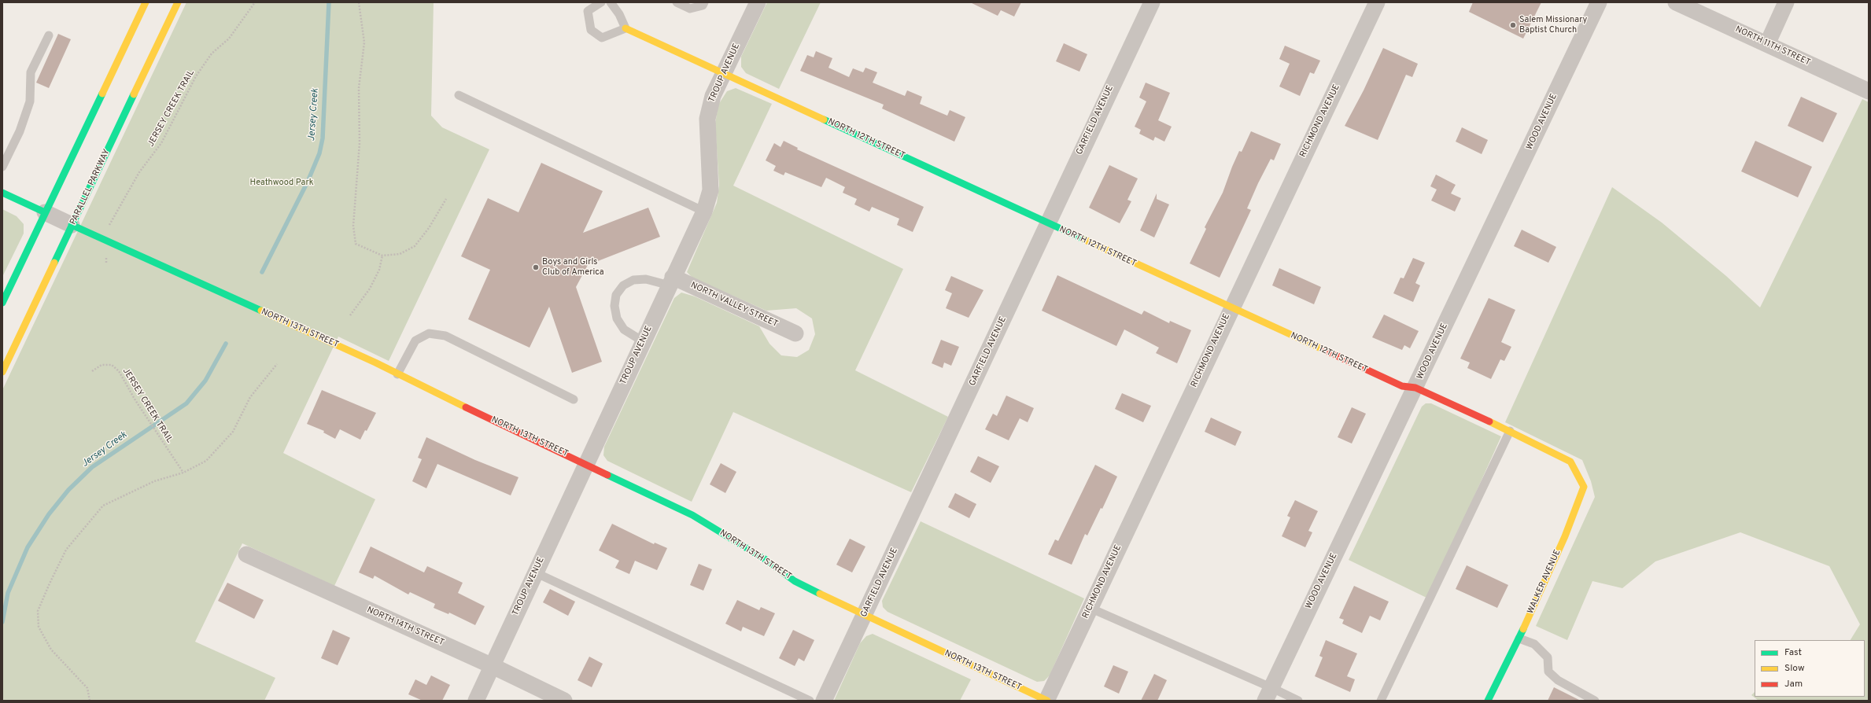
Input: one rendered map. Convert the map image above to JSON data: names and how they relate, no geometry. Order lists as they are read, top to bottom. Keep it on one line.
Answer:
{"streets":{"street":["NORTH 11TH STREET","TROUP AVENUE","GARFIELD AVENUE","RICHMOND AVENUE","WOOD AVENUE","NORTH 12TH STREET","PARALLEL PARKWAY","NORTH VALLEY STREET","NORTH 13TH STREET","WALKER AVENUE","NORTH 14TH STREET"],"path":["JERSEY CREEK TRAIL"]},"crossings":[["TROUP AVENUE","NORTH 12TH STREET"],["TROUP AVENUE","NORTH VALLEY STREET"],["TROUP AVENUE","NORTH 13TH STREET"],["TROUP AVENUE","NORTH 14TH STREET"],["JERSEY CREEK TRAIL","NORTH 13TH STREET"],["GARFIELD AVENUE","NORTH 12TH STREET"],["GARFIELD AVENUE","NORTH 13TH STREET"],["RICHMOND AVENUE","NORTH 12TH STREET"],["RICHMOND AVENUE","NORTH 13TH STREET"],["WOOD AVENUE","NORTH 12TH STREET"],["NORTH 12TH STREET","WALKER AVENUE"],["PARALLEL PARKWAY","NORTH 13TH STREET"]],"water":["Jersey Creek"],"parks":["Heathwood Park"],"places":["Salem Missionary Baptist Church","Boys and Girls Club of America"],"legend":["Fast","Slow","Jam"]}
